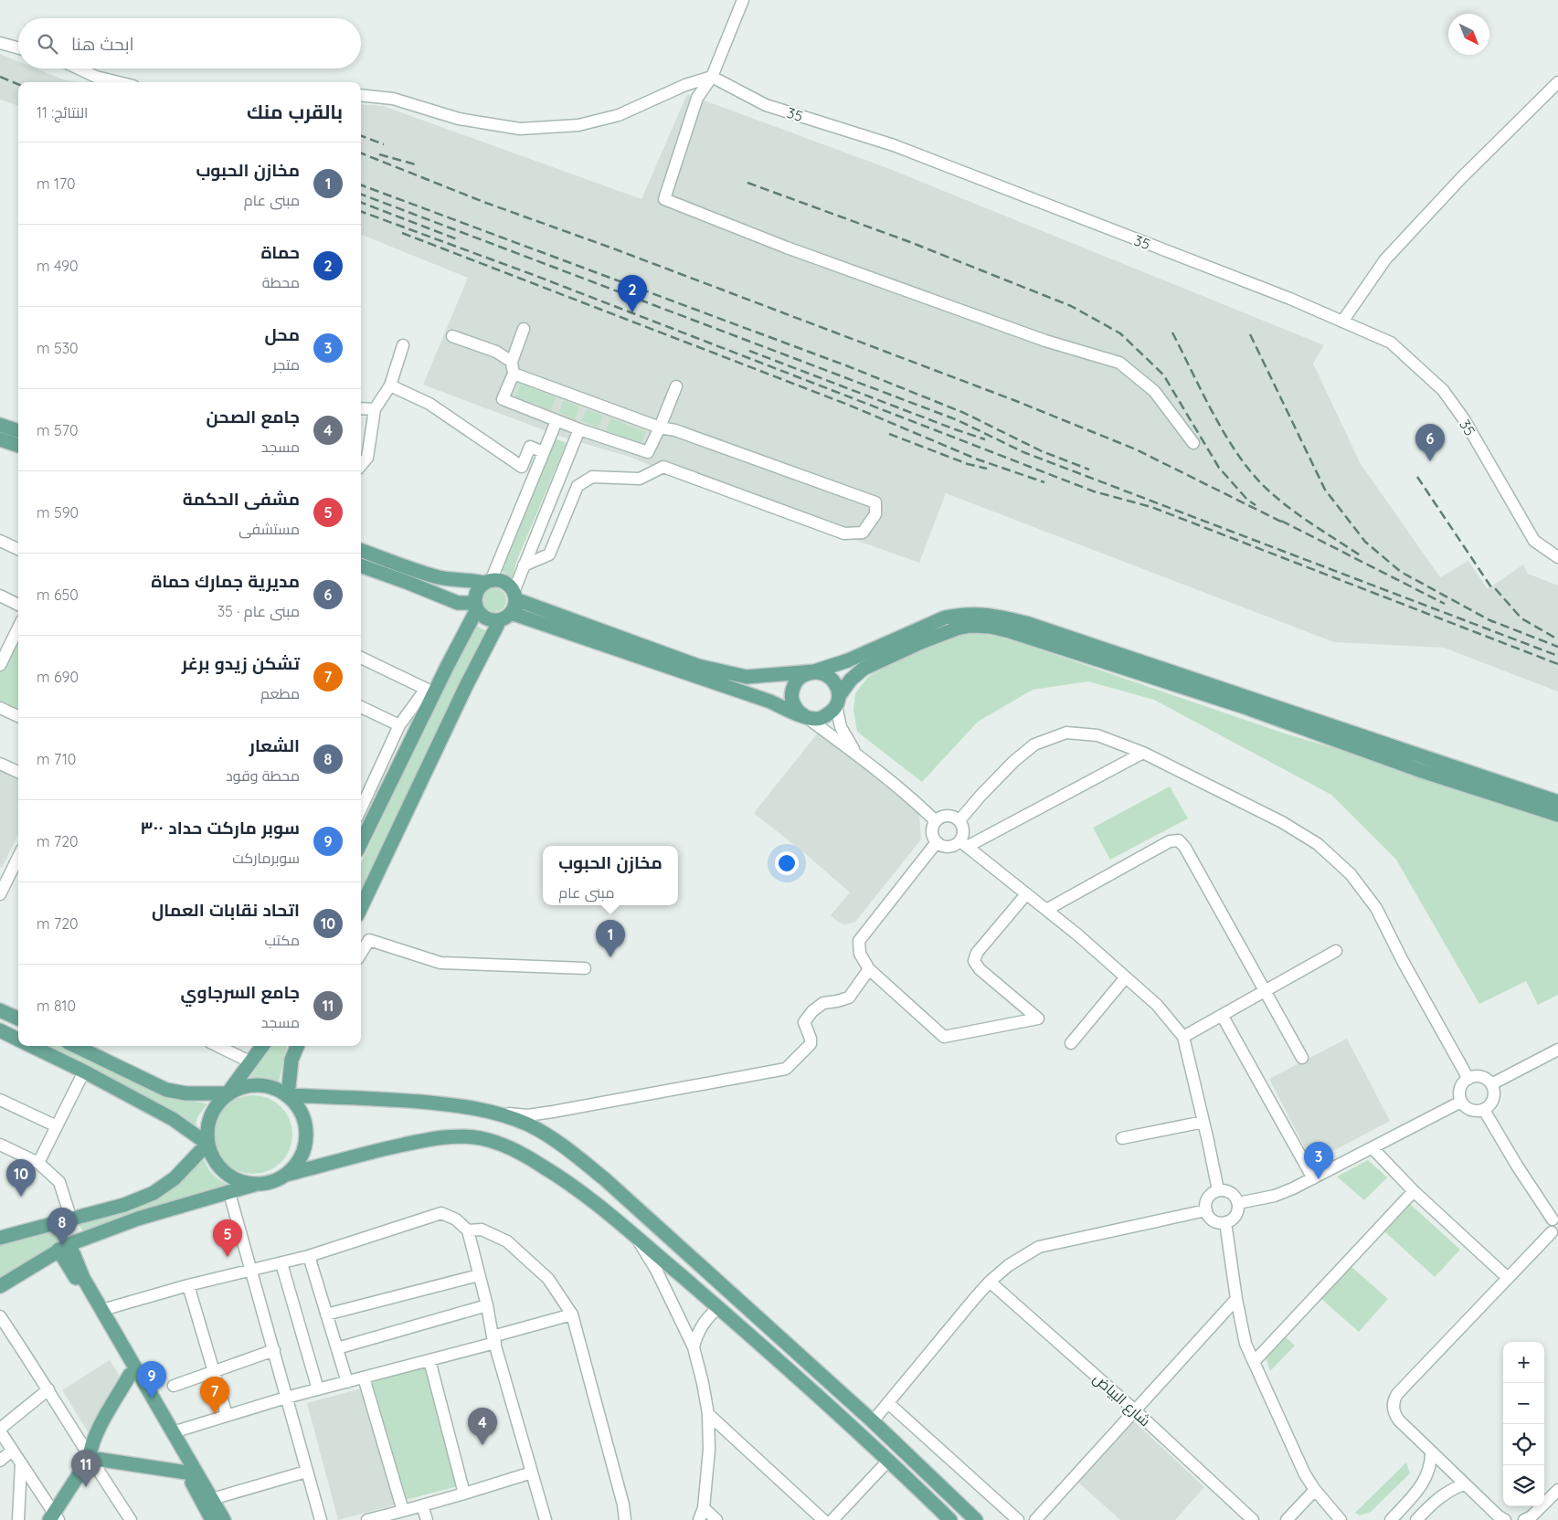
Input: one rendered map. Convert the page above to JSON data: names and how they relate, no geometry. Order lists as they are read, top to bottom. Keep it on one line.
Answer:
{"streets":{"street":["35","شارع البياض"]},"north":"bottom right","page":{"search":"ابحث هنا","heading":["بالقرب منك","النتائج: 11"],"list":[{"mark":"1","name":"مخازن الحبوب","note":"مبنى عام","value":"170 m"},{"mark":"2","name":"حماة","note":"محطة","value":"490 m"},{"mark":"3","name":"محل","note":"متجر","value":"530 m"},{"mark":"4","name":"جامع الصحن","note":"مسجد","value":"570 m"},{"mark":"5","name":"مشفى الحكمة","note":"مستشفى","value":"590 m"},{"mark":"6","name":"مديرية جمارك حماة","note":"مبنى عام · 35","value":"650 m"},{"mark":"7","name":"تشكن زيدو برغر","note":"مطعم","value":"690 m"},{"mark":"8","name":"الشعار","note":"محطة وقود","value":"710 m"},{"mark":"9","name":"سوبر ماركت حداد ٣٠٠","note":"سوبرماركت","value":"720 m"},{"mark":"10","name":"اتحاد نقابات العمال","note":"مكتب","value":"720 m"},{"mark":"11","name":"جامع السرجاوي","note":"مسجد","value":"810 m"}],"pins":["2","6","1","3","10","8","5","9","7","4","11"],"popup":["مخازن الحبوب","مبنى عام"],"map_buttons":["+","−"]}}
